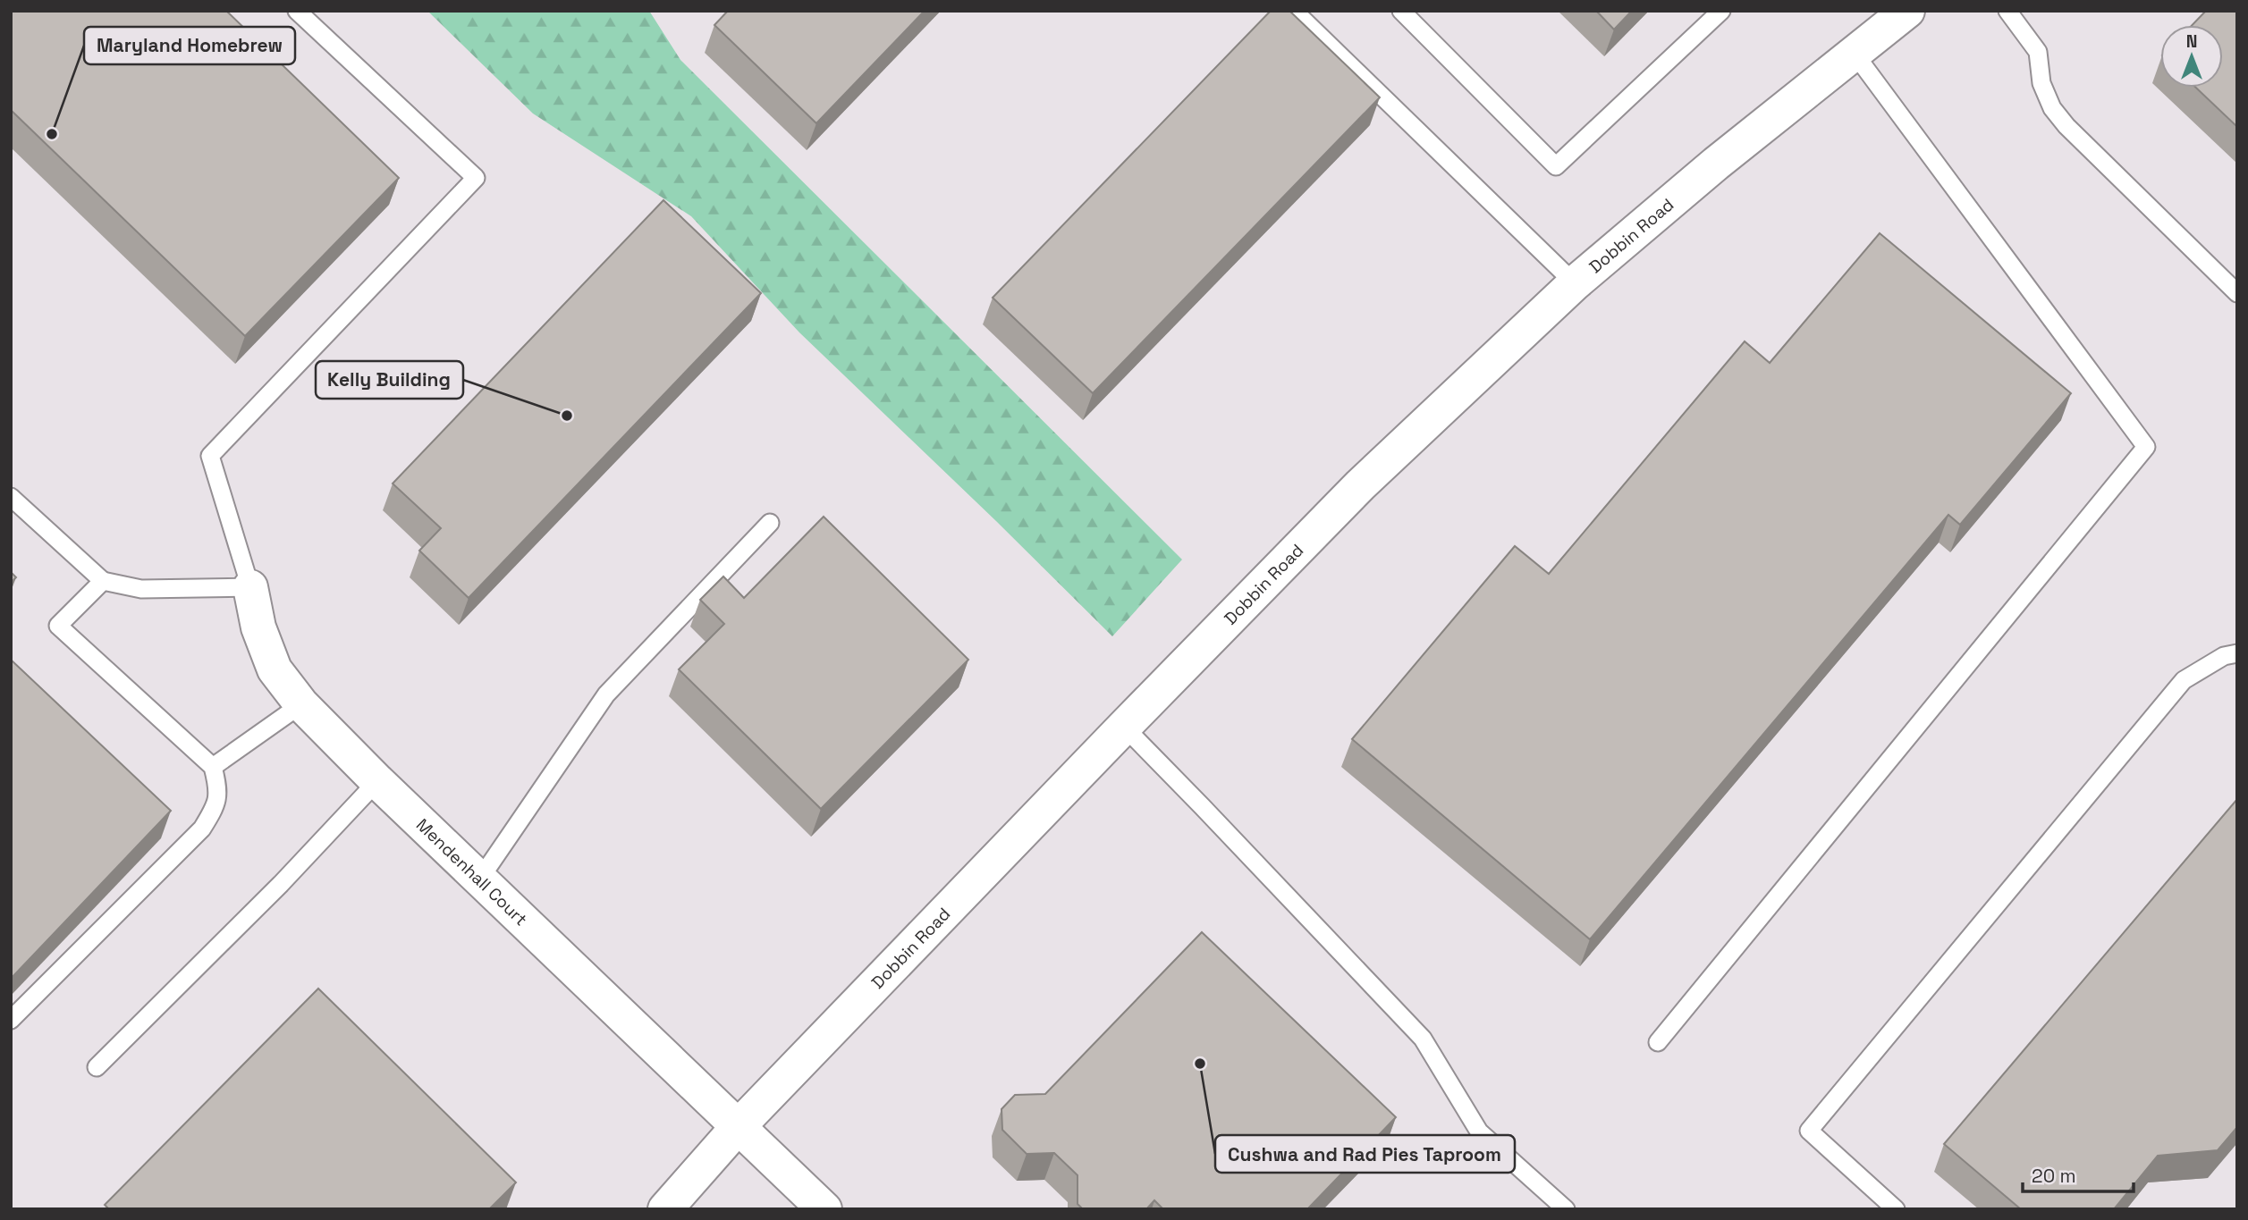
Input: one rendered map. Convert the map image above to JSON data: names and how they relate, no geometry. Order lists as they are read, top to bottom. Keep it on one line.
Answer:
{"streets":{"street":["Dobbin Road","Mendenhall Court"]},"crossings":[["Dobbin Road","Mendenhall Court"]],"places":["Maryland Homebrew","Kelly Building","Cushwa and Rad Pies Taproom"],"scale_bar":"20 m","north":"top"}
